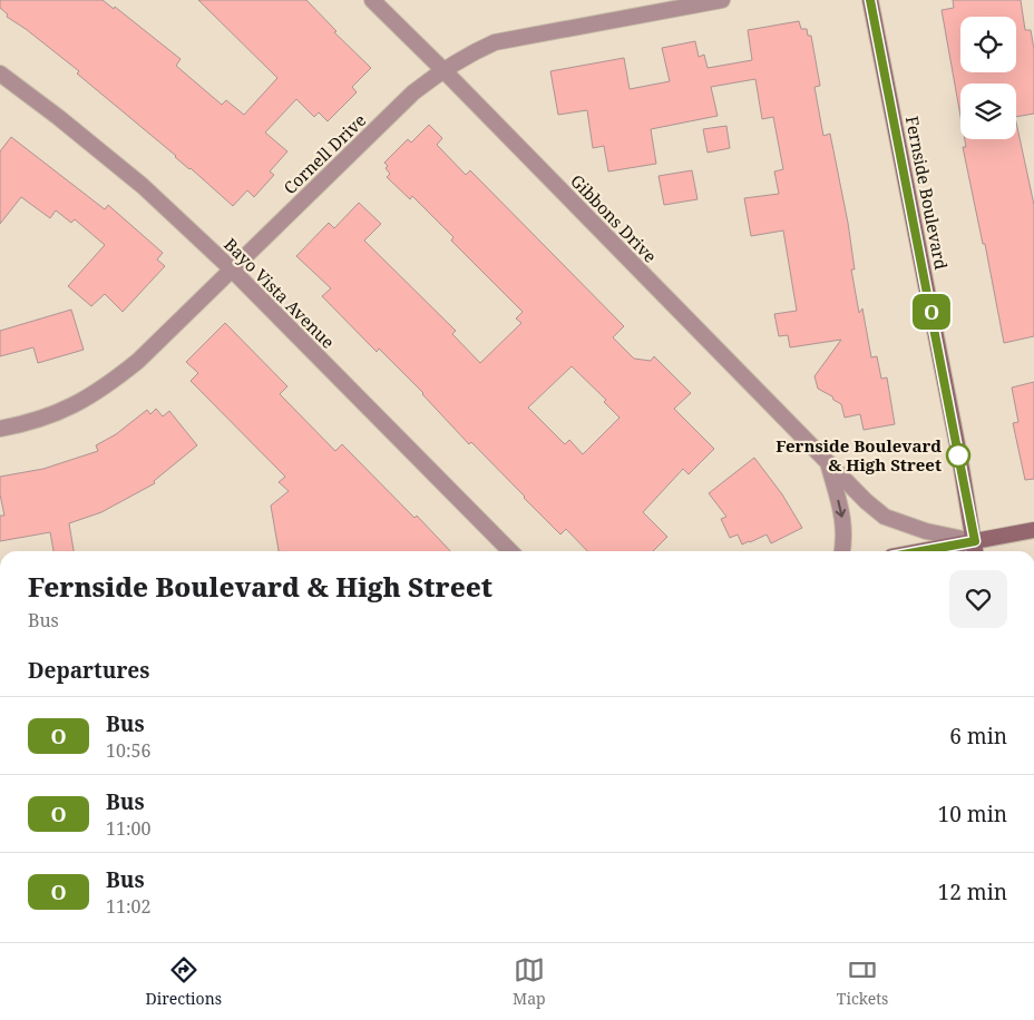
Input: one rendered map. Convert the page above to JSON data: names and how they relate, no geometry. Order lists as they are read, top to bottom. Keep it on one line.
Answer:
{"streets":{"main road":["Fernside Boulevard"],"street":["Cornell Drive","Gibbons Drive","Bayo Vista Avenue"]},"crossings":[["Cornell Drive","Gibbons Drive"],["Cornell Drive","Bayo Vista Avenue"],["Fernside Boulevard","Gibbons Drive"]],"places":["Fernside Boulevard & High Street"],"lines":["bus line O"],"page":{"on_map":"O","heading":[["Fernside Boulevard & High Street","Bus"],"Departures"],"list":[{"mark":"O","name":"Bus","note":"10:56","value":"6 min"},{"mark":"O","name":"Bus","note":"11:00","value":"10 min"},{"mark":"O","name":"Bus","note":"11:02","value":"12 min"}],"tabs":["Directions","Map","Tickets"]}}
